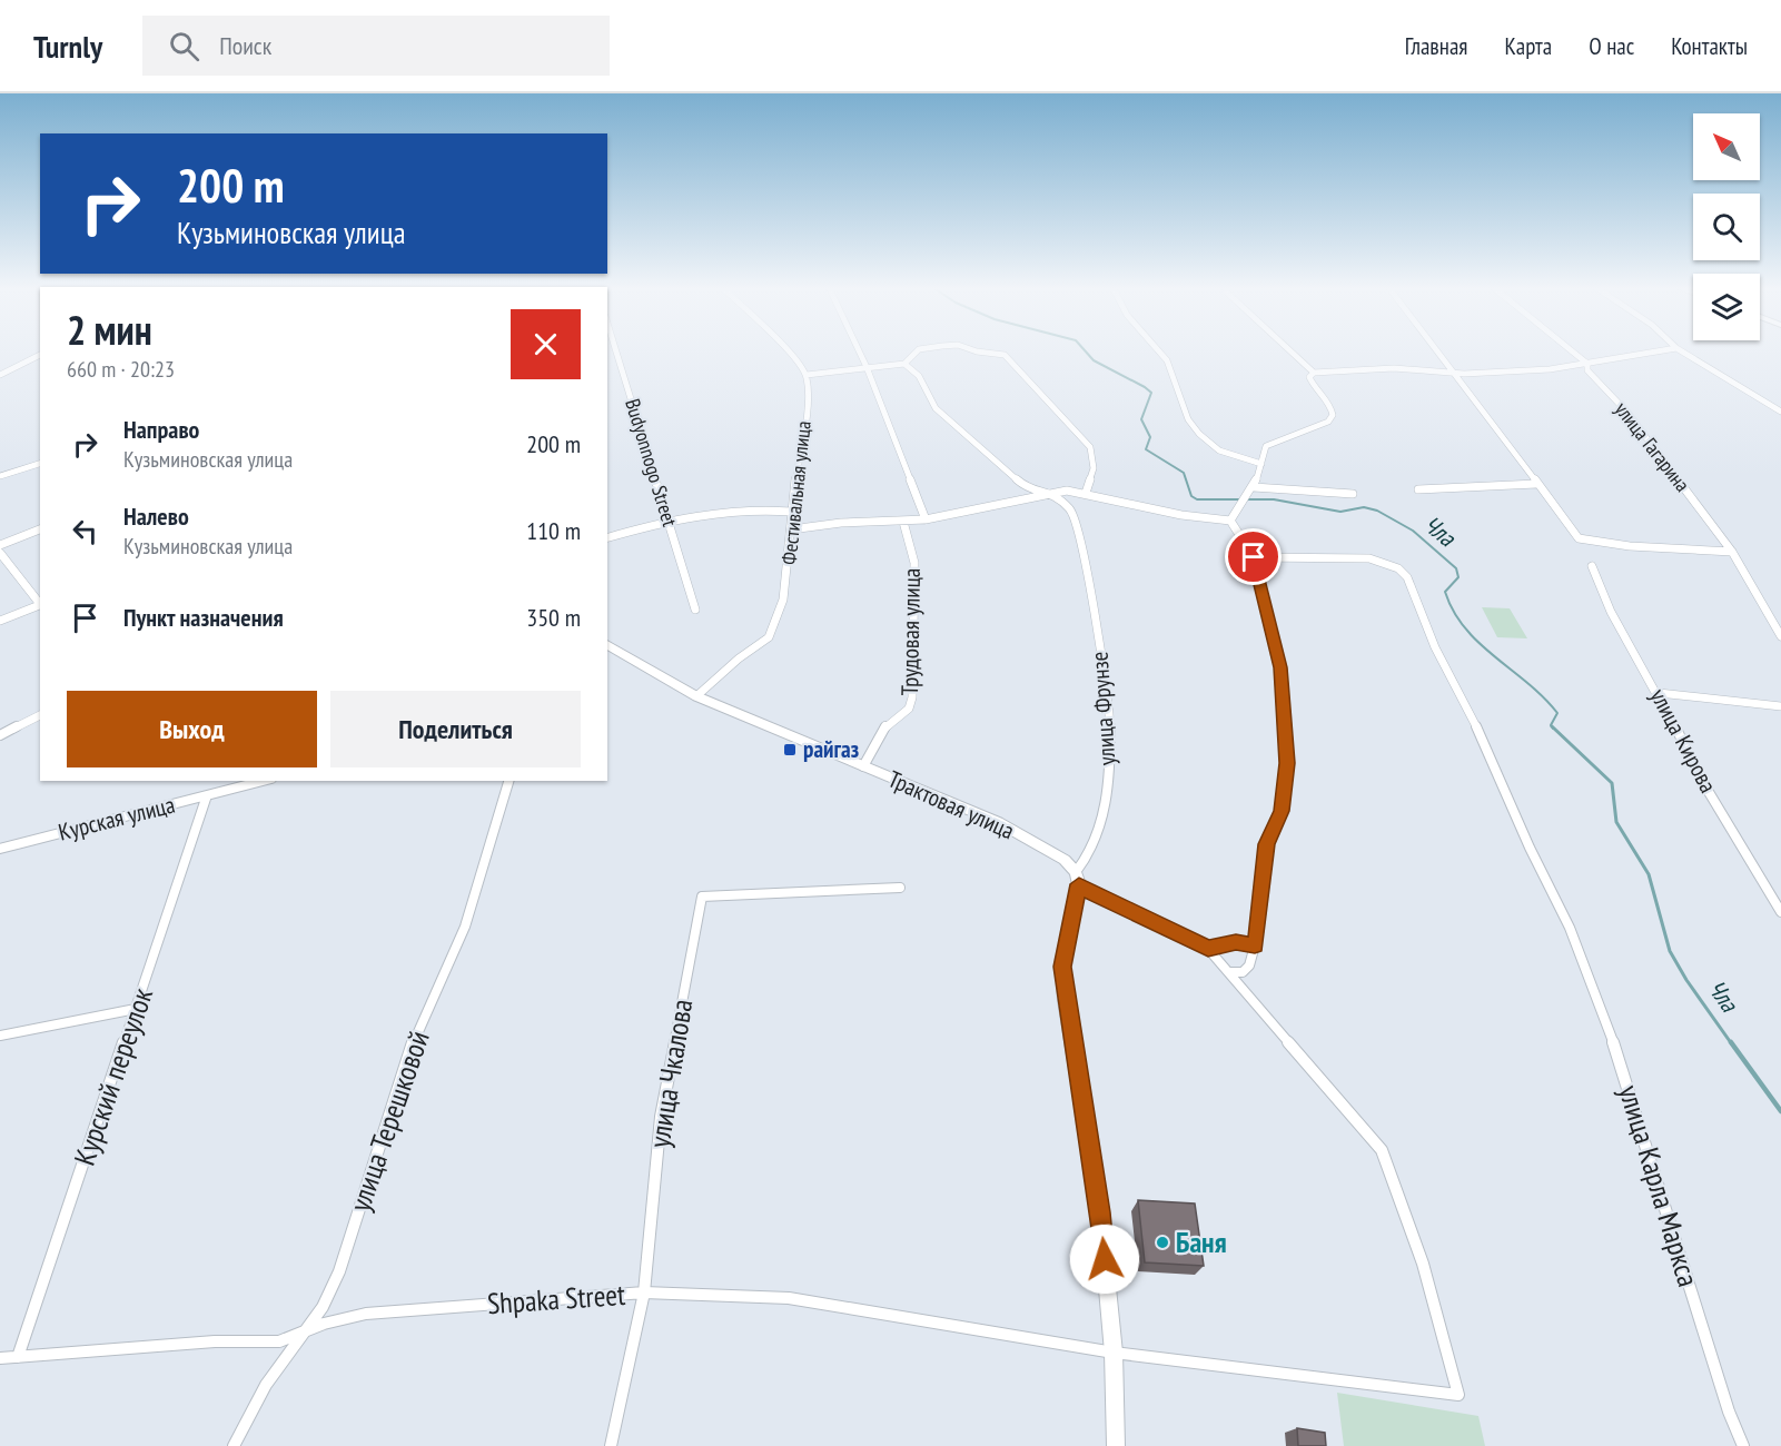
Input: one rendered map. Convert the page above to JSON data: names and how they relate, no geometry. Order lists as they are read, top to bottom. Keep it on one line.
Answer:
{"streets":{"street":["улица Гагарина","Budyonnogo Street","Фестивальная улица","Трудовая улица","улица Фрунзе","улица Кирова","Трактовая улица","Курская улица","улица Чкалова","Курский переулок","улица Терешковой","улица Карла Маркса","Shpaka Street"]},"crossings":[["Фестивальная улица","Трактовая улица"],["Трудовая улица","Трактовая улица"],["улица Фрунзе","Трактовая улица"],["улица Фрунзе","Shpaka Street"],["Курская улица","Курский переулок"],["улица Чкалова","Shpaka Street"],["Курский переулок","Shpaka Street"],["улица Терешковой","Shpaka Street"]],"water":["Чла"],"places":{"transit":["райгаз"],"other":["Баня"]},"north":"top left","page":{"header":"Turnly","search":"Поиск","nav":["Главная","Карта","О нас","Контакты"],"turn":["200 m","Кузьминовская улица"],"heading":["2 мин","660 m · 20:23"],"list":[{"name":"Направо","note":"Кузьминовская улица","value":"200 m"},{"name":"Налево","note":"Кузьминовская улица","value":"110 m"},{"name":"Пункт назначения","value":"350 m"}],"buttons":["Выход","Поделиться"]}}
